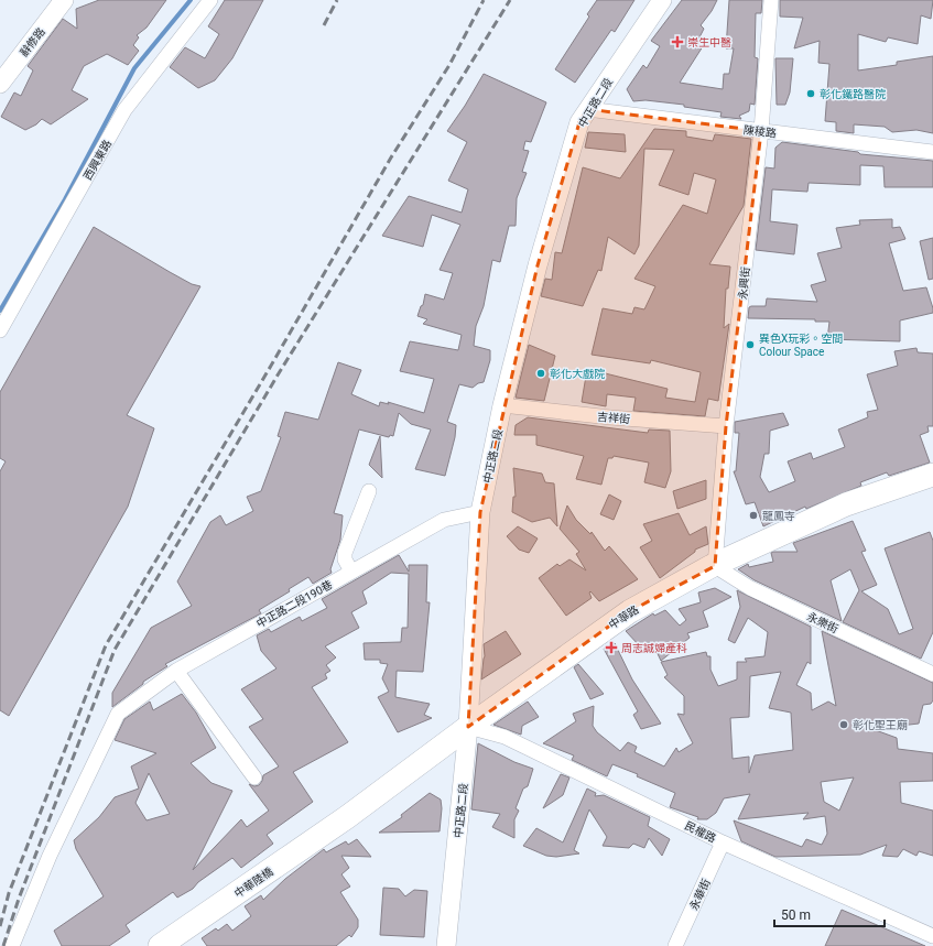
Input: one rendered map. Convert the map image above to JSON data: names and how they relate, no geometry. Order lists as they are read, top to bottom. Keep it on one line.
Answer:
{"streets":{"main road":["中華路","中華陸橋"],"street":["辭修路","中正路二段","陳稜路","西興東路","永興街","吉祥街","中正路二段190巷","永樂街","民權路","永華街"]},"crossings":[["中正路二段","陳稜路"],["中正路二段","吉祥街"],["中正路二段","中正路二段190巷"],["中正路二段","中華路"],["中正路二段","民權路"],["陳稜路","永興街"],["永興街","吉祥街"],["永興街","中華路"],["永興街","永樂街"],["中華路","永樂街"],["中華路","民權路"],["中華路","中華陸橋"],["民權路","永華街"]],"places":{"health":["崇生中醫","周志誠婦產科"],"other":["彰化鐵路醫院","異色X玩彩。空間 Colour Space","彰化大戲院","龍鳳寺","彰化聖王廟"]},"scale_bar":"50 m"}
